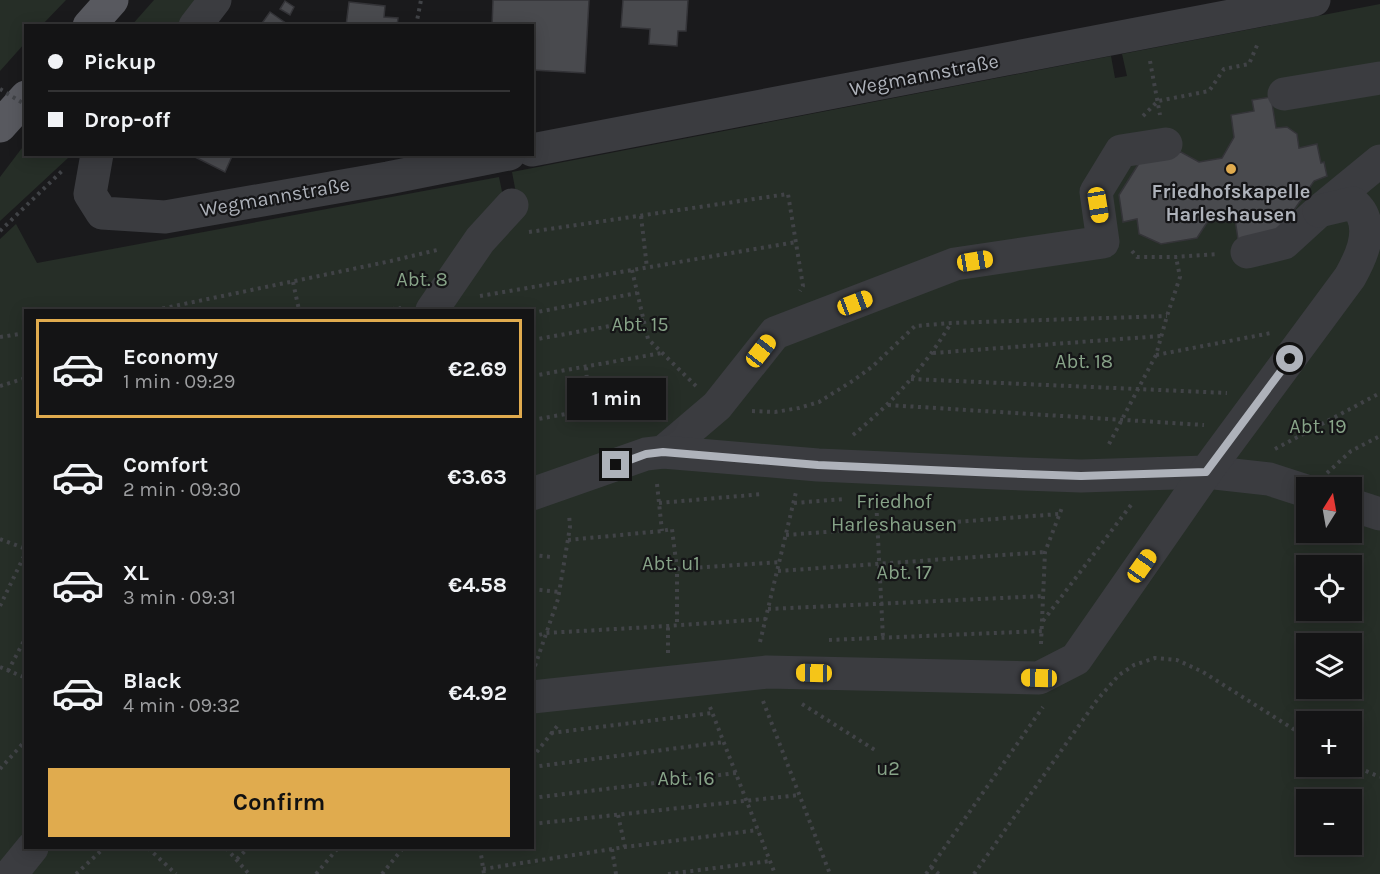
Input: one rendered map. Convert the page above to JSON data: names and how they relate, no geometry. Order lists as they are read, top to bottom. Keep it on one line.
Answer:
{"streets":{"street":["Wegmannstraße"]},"parks":["Abt. 8","Abt. 15","Abt. 18","Abt. 19","Friedhof Harleshausen","Abt. u1","Abt. 17","u2","Abt. 16"],"places":["Friedhofskapelle Harleshausen"],"north":"top","page":{"banner":["Pickup","Drop-off"],"list":[{"name":"Economy","note":"1 min · 09:29","value":"€2.69"},{"name":"Comfort","note":"2 min · 09:30","value":"€3.63"},{"name":"XL","note":"3 min · 09:31","value":"€4.58"},{"name":"Black","note":"4 min · 09:32","value":"€4.92"}],"bubble":"1 min","map_buttons":["+","−"],"buttons":"Confirm"}}
